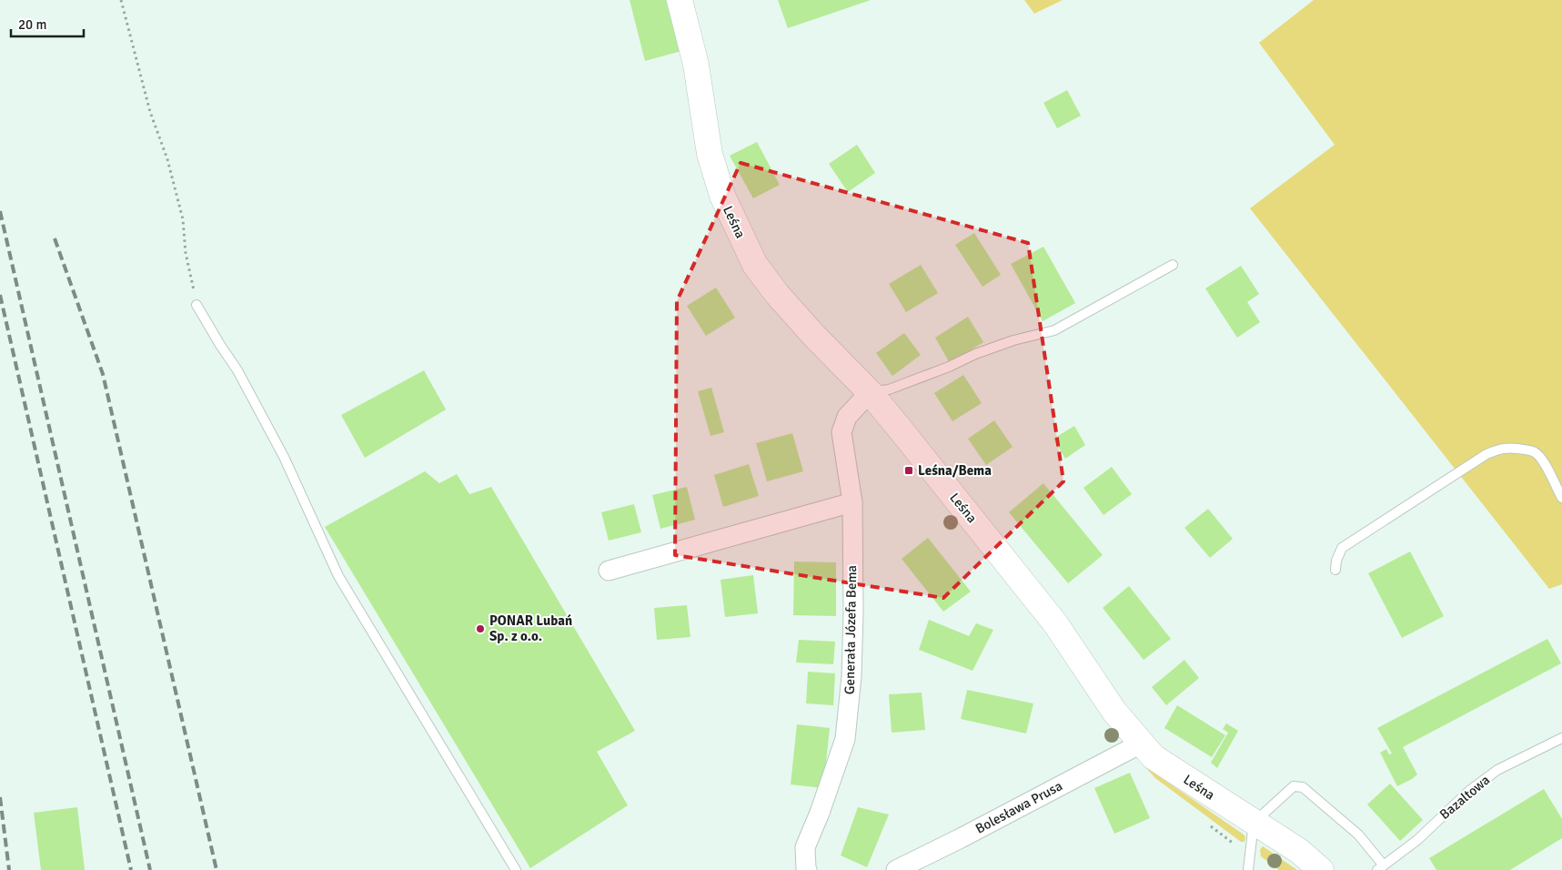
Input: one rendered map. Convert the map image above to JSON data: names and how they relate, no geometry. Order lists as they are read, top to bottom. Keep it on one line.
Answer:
{"streets":{"main road":["Leśna"],"street":["Generała Józefa Bema","Bolesława Prusa"],"lane":["Bazaltowa"]},"crossings":[["Leśna","Generała Józefa Bema"],["Leśna","Bolesława Prusa"]],"places":{"transit":["Leśna/Bema"],"other":["PONAR Lubań Sp. z o.o."]},"scale_bar":"20 m"}
